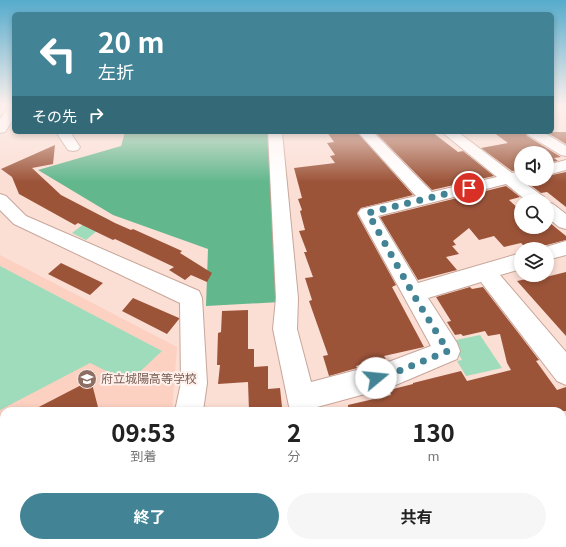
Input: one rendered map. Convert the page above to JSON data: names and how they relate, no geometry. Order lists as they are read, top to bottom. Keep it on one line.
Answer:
{"places":{"school or university":["府立城陽高等学校"]},"page":{"turn":["20 m","左折"],"then":"その先","eta":["09:53","到着","2","分","130","m"],"buttons":["終了","共有"]}}
